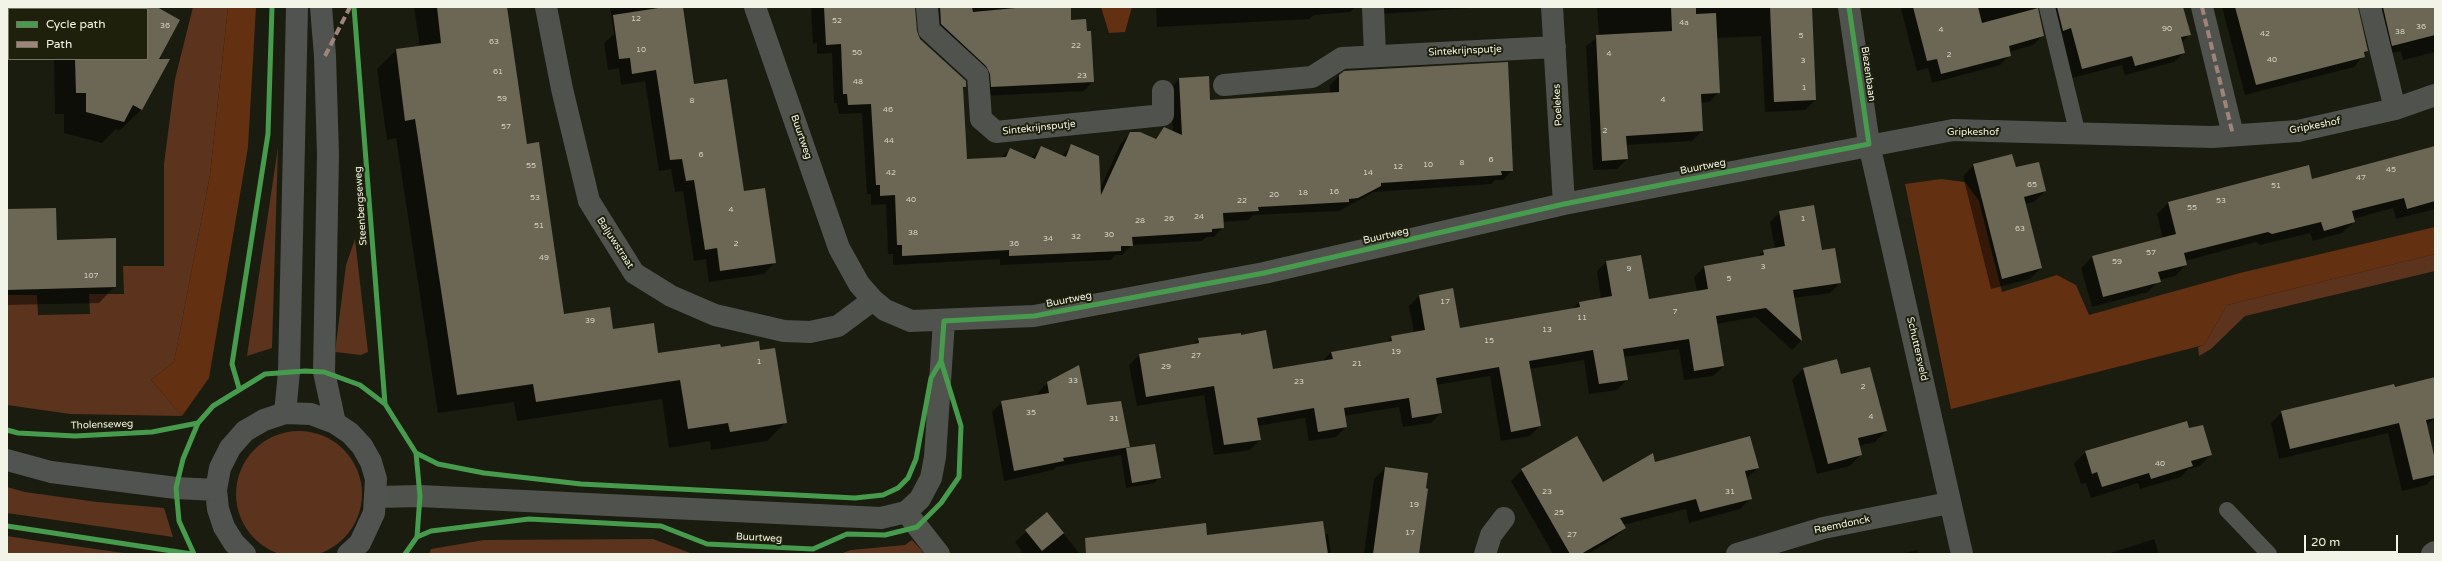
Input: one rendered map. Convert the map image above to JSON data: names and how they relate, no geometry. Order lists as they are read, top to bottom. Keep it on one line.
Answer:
{"streets":{"street":["Sintekrijnsputje","Biezenbaan","Poelekes","Gripkeshof","Buurtweg","Baljuwstraat","Schuttersveld","Raemdonck"],"cycle path":["Steenbergseweg","Tholenseweg"]},"crossings":[["Sintekrijnsputje","Poelekes"],["Biezenbaan","Gripkeshof"],["Biezenbaan","Buurtweg"],["Biezenbaan","Schuttersveld"],["Poelekes","Buurtweg"],["Gripkeshof","Buurtweg"],["Gripkeshof","Schuttersveld"],["Buurtweg","Baljuwstraat"],["Buurtweg","Schuttersveld"],["Schuttersveld","Raemdonck"]],"house_numbers":["12","52","4a","36","36","90","4","38","42","5","63","22","10","50","4","2","40","3","61","23","48","1","59","4","8","46","57","2","44","6","6","8","10","55","12","45","42","14","47","65","51","16","18","20","53","40","22","53","55","4","24","26","1","28","51","63","38","30","32","34","2","36","57","49","59","3","9","107","5","17","7","11","39","13","15","19","27","1","21","29","33","23","2","35","4","31","40","23","31","19","25","17","27"],"legend":["Cycle path","Path"],"scale_bar":"20 m"}
